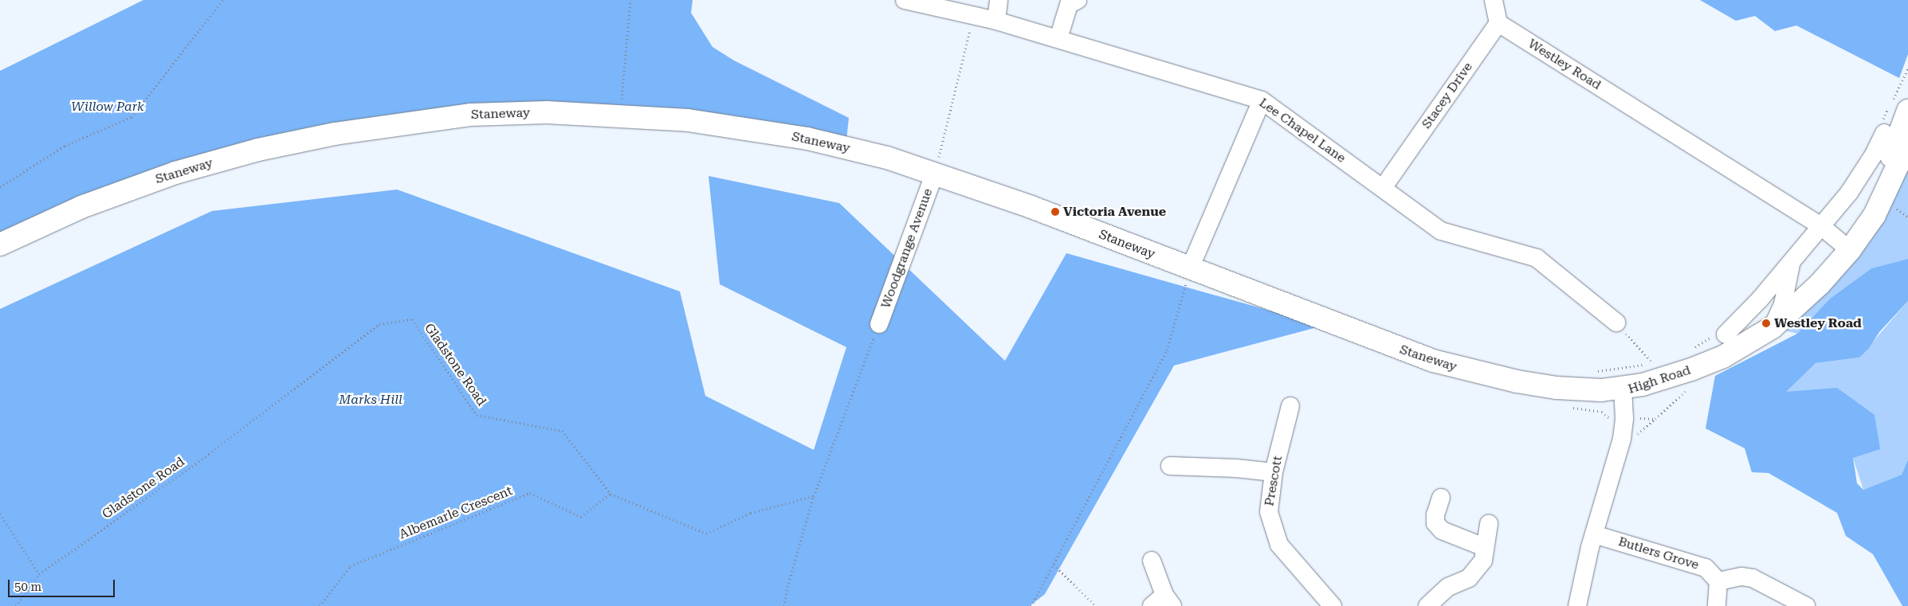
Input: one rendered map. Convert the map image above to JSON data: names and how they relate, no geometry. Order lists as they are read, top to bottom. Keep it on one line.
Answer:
{"streets":{"main road":["Staneway","High Road"],"street":["Westley Road","Stacey Drive","Lee Chapel Lane","Woodgrange Avenue","Prescott","Butlers Grove"],"path":["Gladstone Road","Albemarle Crescent"]},"crossings":[["Westley Road","Stacey Drive"],["Westley Road","High Road"],["Stacey Drive","Lee Chapel Lane"],["Staneway","Woodgrange Avenue"],["Staneway","High Road"],["Gladstone Road","Albemarle Crescent"],["High Road","Butlers Grove"]],"parks":["Willow Park","Marks Hill"],"places":["Victoria Avenue","Westley Road"],"scale_bar":"50 m"}
